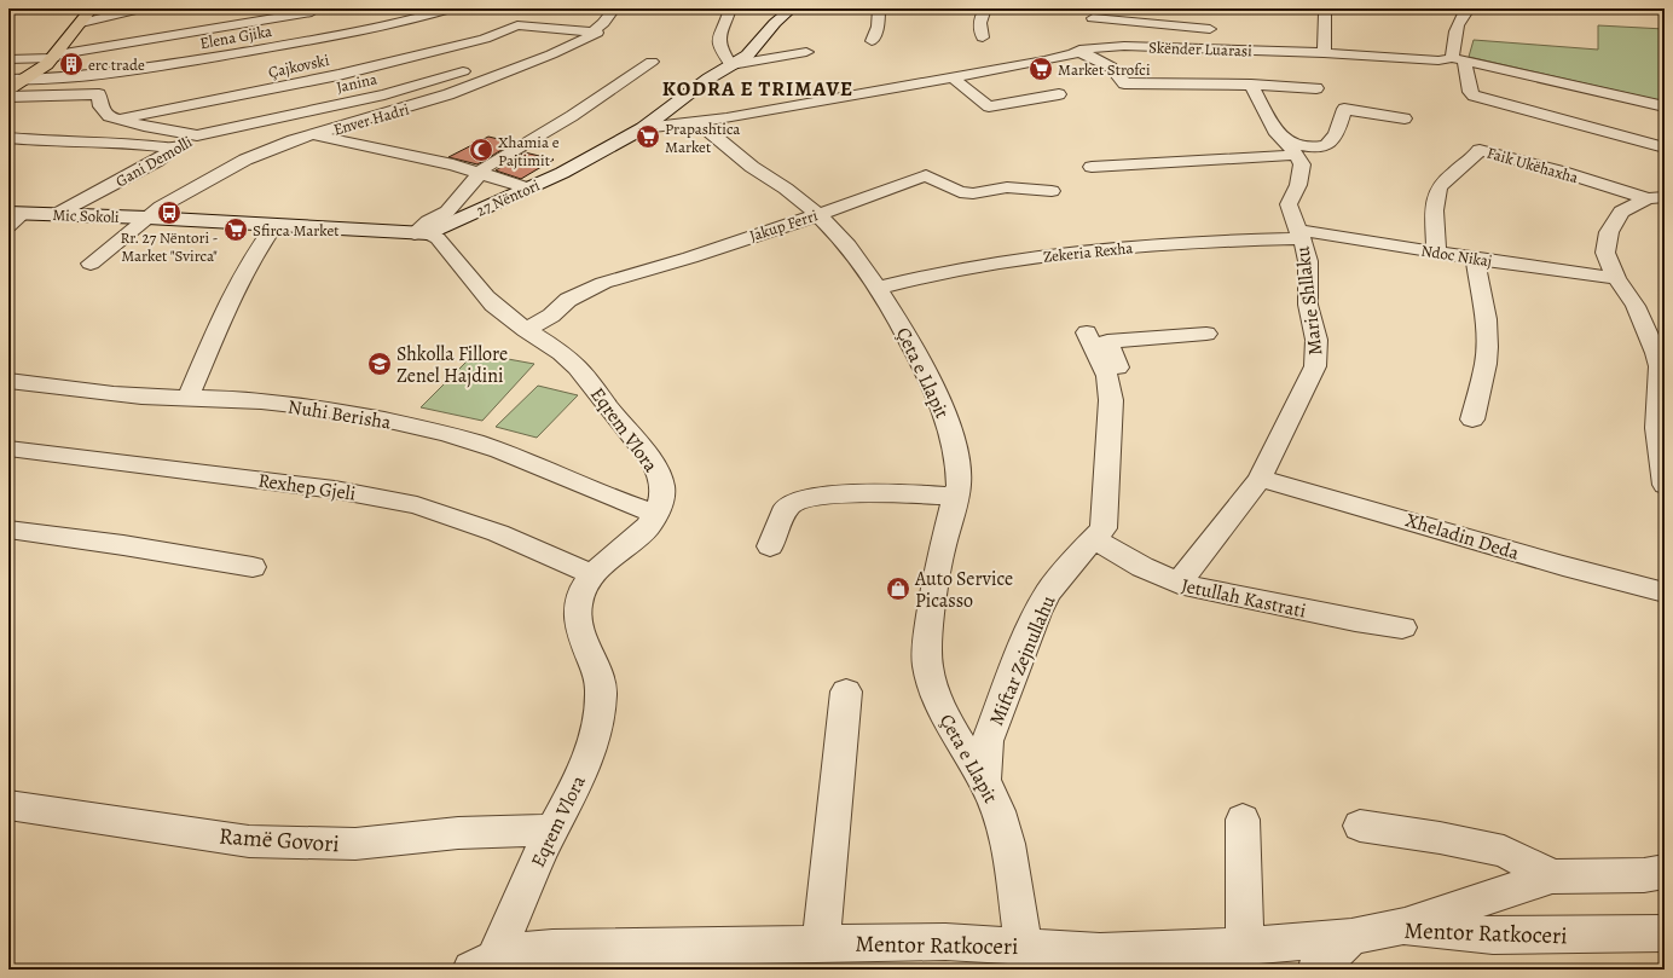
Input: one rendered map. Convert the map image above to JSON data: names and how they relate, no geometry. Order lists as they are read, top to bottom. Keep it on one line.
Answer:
{"streets":{"street":["Elena Gjika","Skënder Luarasi","Çajkovski","Janina","Enver Hadri","Gani Demolli","Faik Ukëhaxha","27 Nëntori","Mic Sokoli","Jakup Ferri","Zekeria Rexha","Ndoc Nikaj","Marie Shllaku","Çeta e Llapit","Nuhi Berisha","Eqrem Vlora","Rexhep Gjeli","Xheladin Deda","Jetullah Kastrati","Miftar Zejnullahu","Ramë Govori","Mentor Ratkoceri"]},"crossings":[["Skënder Luarasi","27 Nëntori"],["Skënder Luarasi","Çeta e Llapit"],["Çajkovski","Enver Hadri"],["Çajkovski","Gani Demolli"],["Janina","Gani Demolli"],["Enver Hadri","Mic Sokoli"],["Gani Demolli","Mic Sokoli"],["Faik Ukëhaxha","Ndoc Nikaj"],["27 Nëntori","Mic Sokoli"],["27 Nëntori","Eqrem Vlora"],["Mic Sokoli","Eqrem Vlora"],["Jakup Ferri","Çeta e Llapit"],["Jakup Ferri","Eqrem Vlora"],["Zekeria Rexha","Ndoc Nikaj"],["Zekeria Rexha","Marie Shllaku"],["Zekeria Rexha","Çeta e Llapit"],["Ndoc Nikaj","Marie Shllaku"],["Marie Shllaku","Xheladin Deda"],["Marie Shllaku","Jetullah Kastrati"],["Çeta e Llapit","Miftar Zejnullahu"],["Çeta e Llapit","Mentor Ratkoceri"],["Nuhi Berisha","Eqrem Vlora"],["Eqrem Vlora","Rexhep Gjeli"],["Eqrem Vlora","Ramë Govori"],["Eqrem Vlora","Mentor Ratkoceri"],["Jetullah Kastrati","Miftar Zejnullahu"]],"districts":["KODRA E TRIMAVE"],"places":{"building":["erc trade"],"supermarket":["Market Strofci","Prapashtica Market","Sfirca Market"],"mosque":["Xhamia e Pajtimit"],"bus stop":["Rr. 27 Nëntori - Market \"Svirca\""],"school or university":["Shkolla Fillore Zenel Hajdini"],"shop":["Auto Service Picasso"]}}
